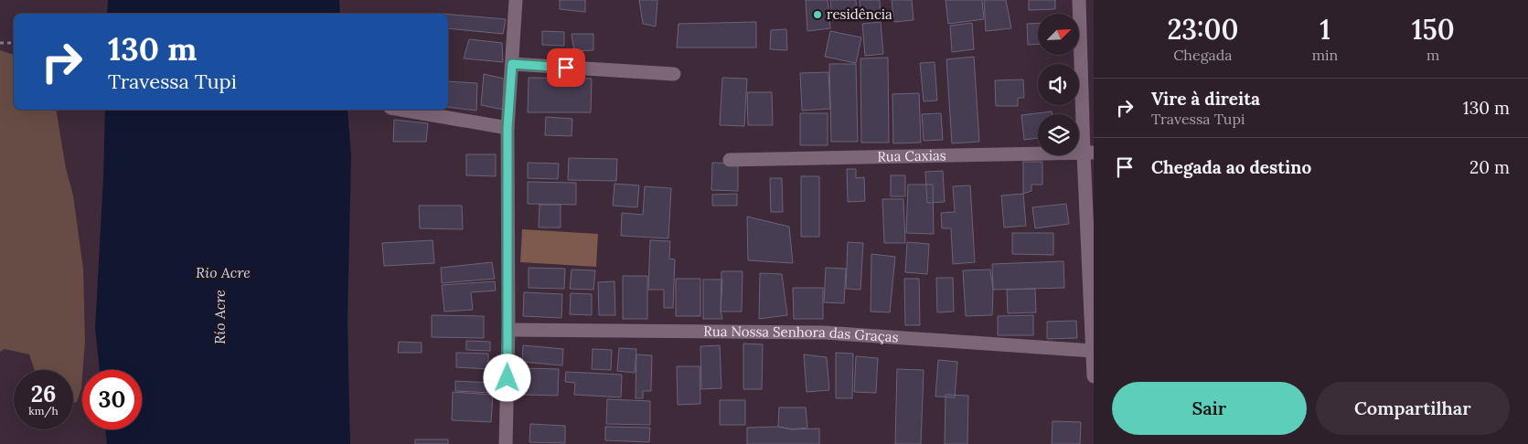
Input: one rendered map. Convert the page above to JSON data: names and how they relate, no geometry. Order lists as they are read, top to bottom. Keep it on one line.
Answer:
{"streets":{"street":["Rua Caxias","Rua Nossa Senhora das Graças"]},"water":["Rio Acre","Río Acre"],"places":["residência"],"north":"top right","page":{"eta":["23:00","Chegada","1","min","150","m"],"turn":["130 m","Travessa Tupi"],"list":[{"name":"Vire à direita","note":"Travessa Tupi","value":"130 m"},{"name":"Chegada ao destino","value":"20 m"}],"speed":"26 km/h","limit":"30","buttons":["Sair","Compartilhar"]}}
